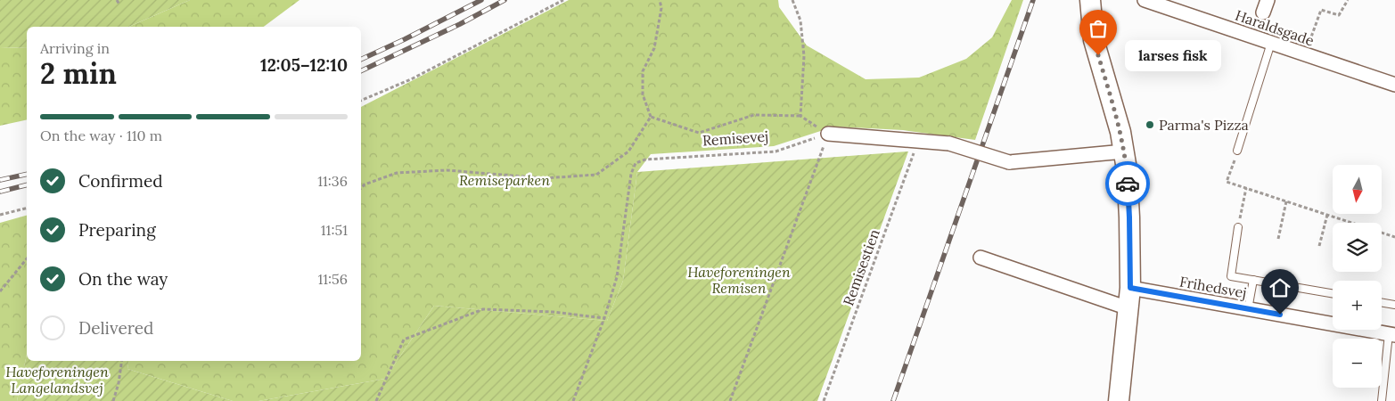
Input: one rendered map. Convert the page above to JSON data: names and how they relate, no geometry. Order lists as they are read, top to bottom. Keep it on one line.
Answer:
{"streets":{"street":["Haraldsgade","Frihedsvej"],"path":["Remisevej","Remisestien"]},"parks":["Remiseparken","Haveforeningen Remisen","Haveforeningen Langelandsvej"],"places":["larses fisk","Parma's Pizza"],"north":"bottom","page":{"heading":["2 min","Arriving in","12:05–12:10"],"bubble":"larses fisk","bar":"On the way · 110 m","list":[["Confirmed","11:36"],["Preparing","11:51"],["On the way","11:56"],"Delivered"],"map_buttons":["+","−"]}}
